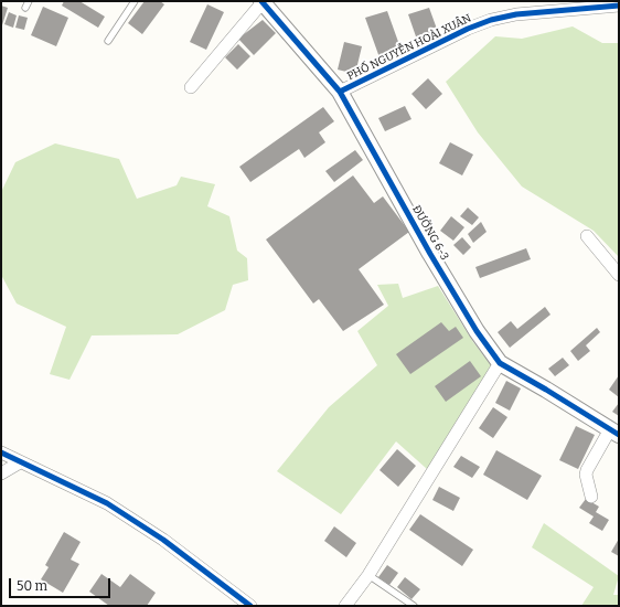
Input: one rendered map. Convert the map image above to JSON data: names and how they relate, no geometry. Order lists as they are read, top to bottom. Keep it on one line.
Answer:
{"streets":{"street":["PHỐ NGUYỄN HOÀI XUÂN","ĐƯỜNG 6-3"]},"crossings":[["PHỐ NGUYỄN HOÀI XUÂN","ĐƯỜNG 6-3"]],"scale_bar":"50 m"}
